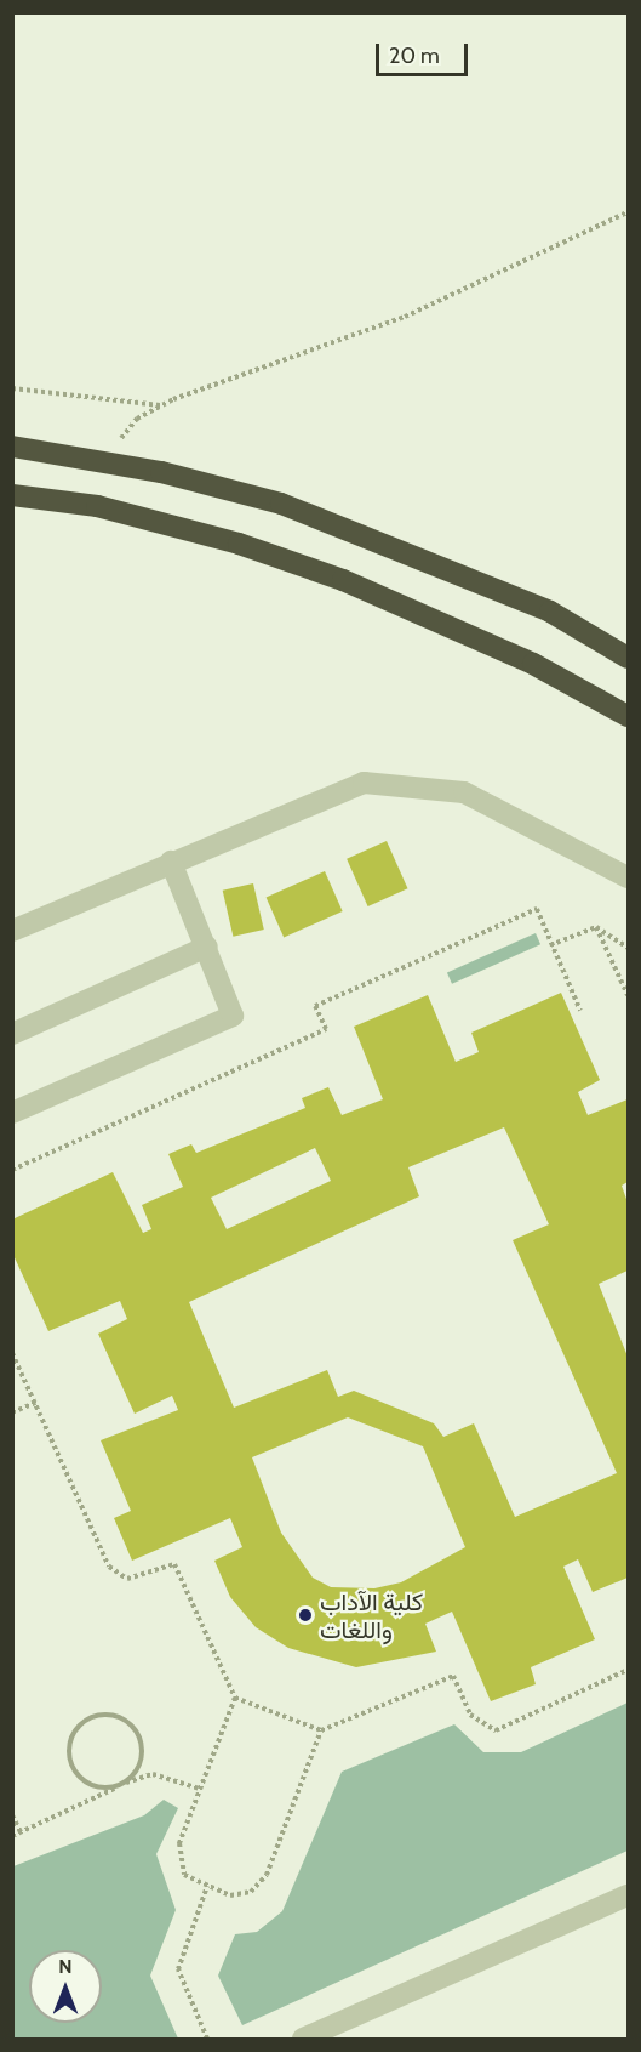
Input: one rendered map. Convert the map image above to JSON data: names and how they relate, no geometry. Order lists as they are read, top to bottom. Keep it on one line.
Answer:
{"places":["كلية الآداب واللغات"],"scale_bar":"20 m","north":"top"}
